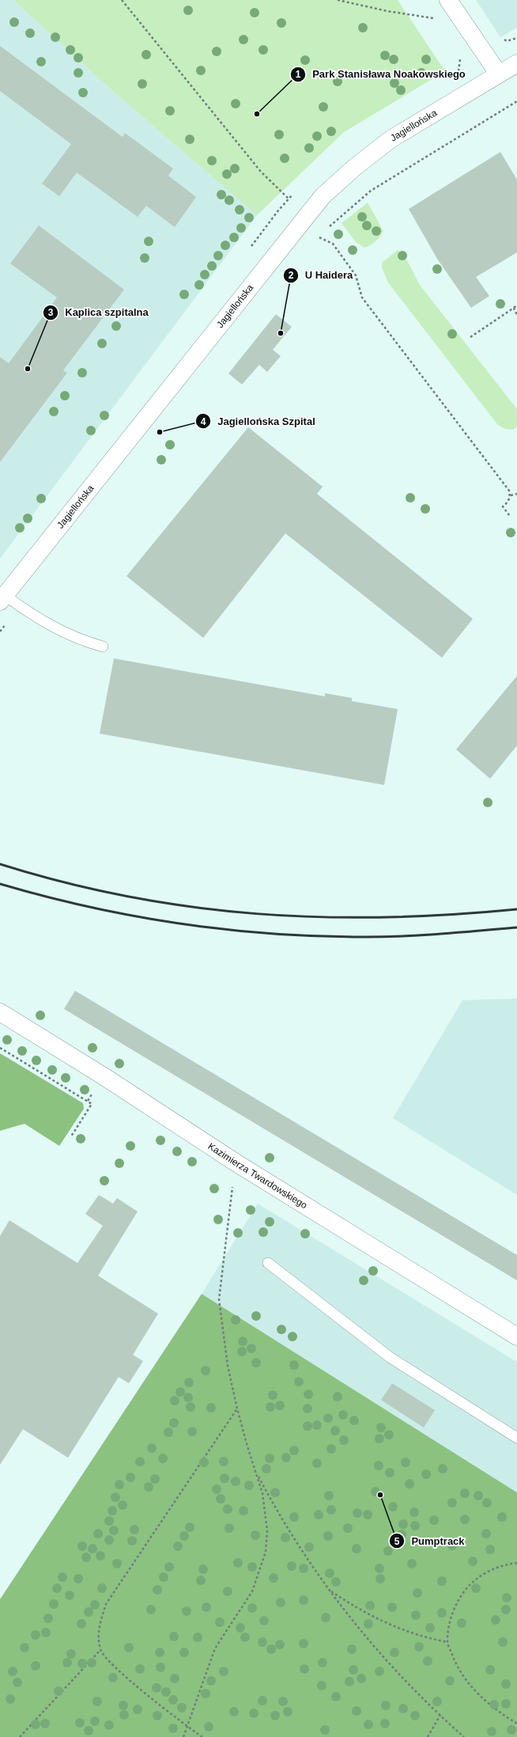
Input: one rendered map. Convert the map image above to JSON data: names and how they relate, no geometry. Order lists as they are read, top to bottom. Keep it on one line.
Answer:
{"streets":{"street":["Jagiellońska","Kazimierza Twardowskiego"]},"places":["Park Stanisława Noakowskiego","U Haidera","Kaplica szpitalna","Jagiellońska Szpital","Pumptrack"]}
